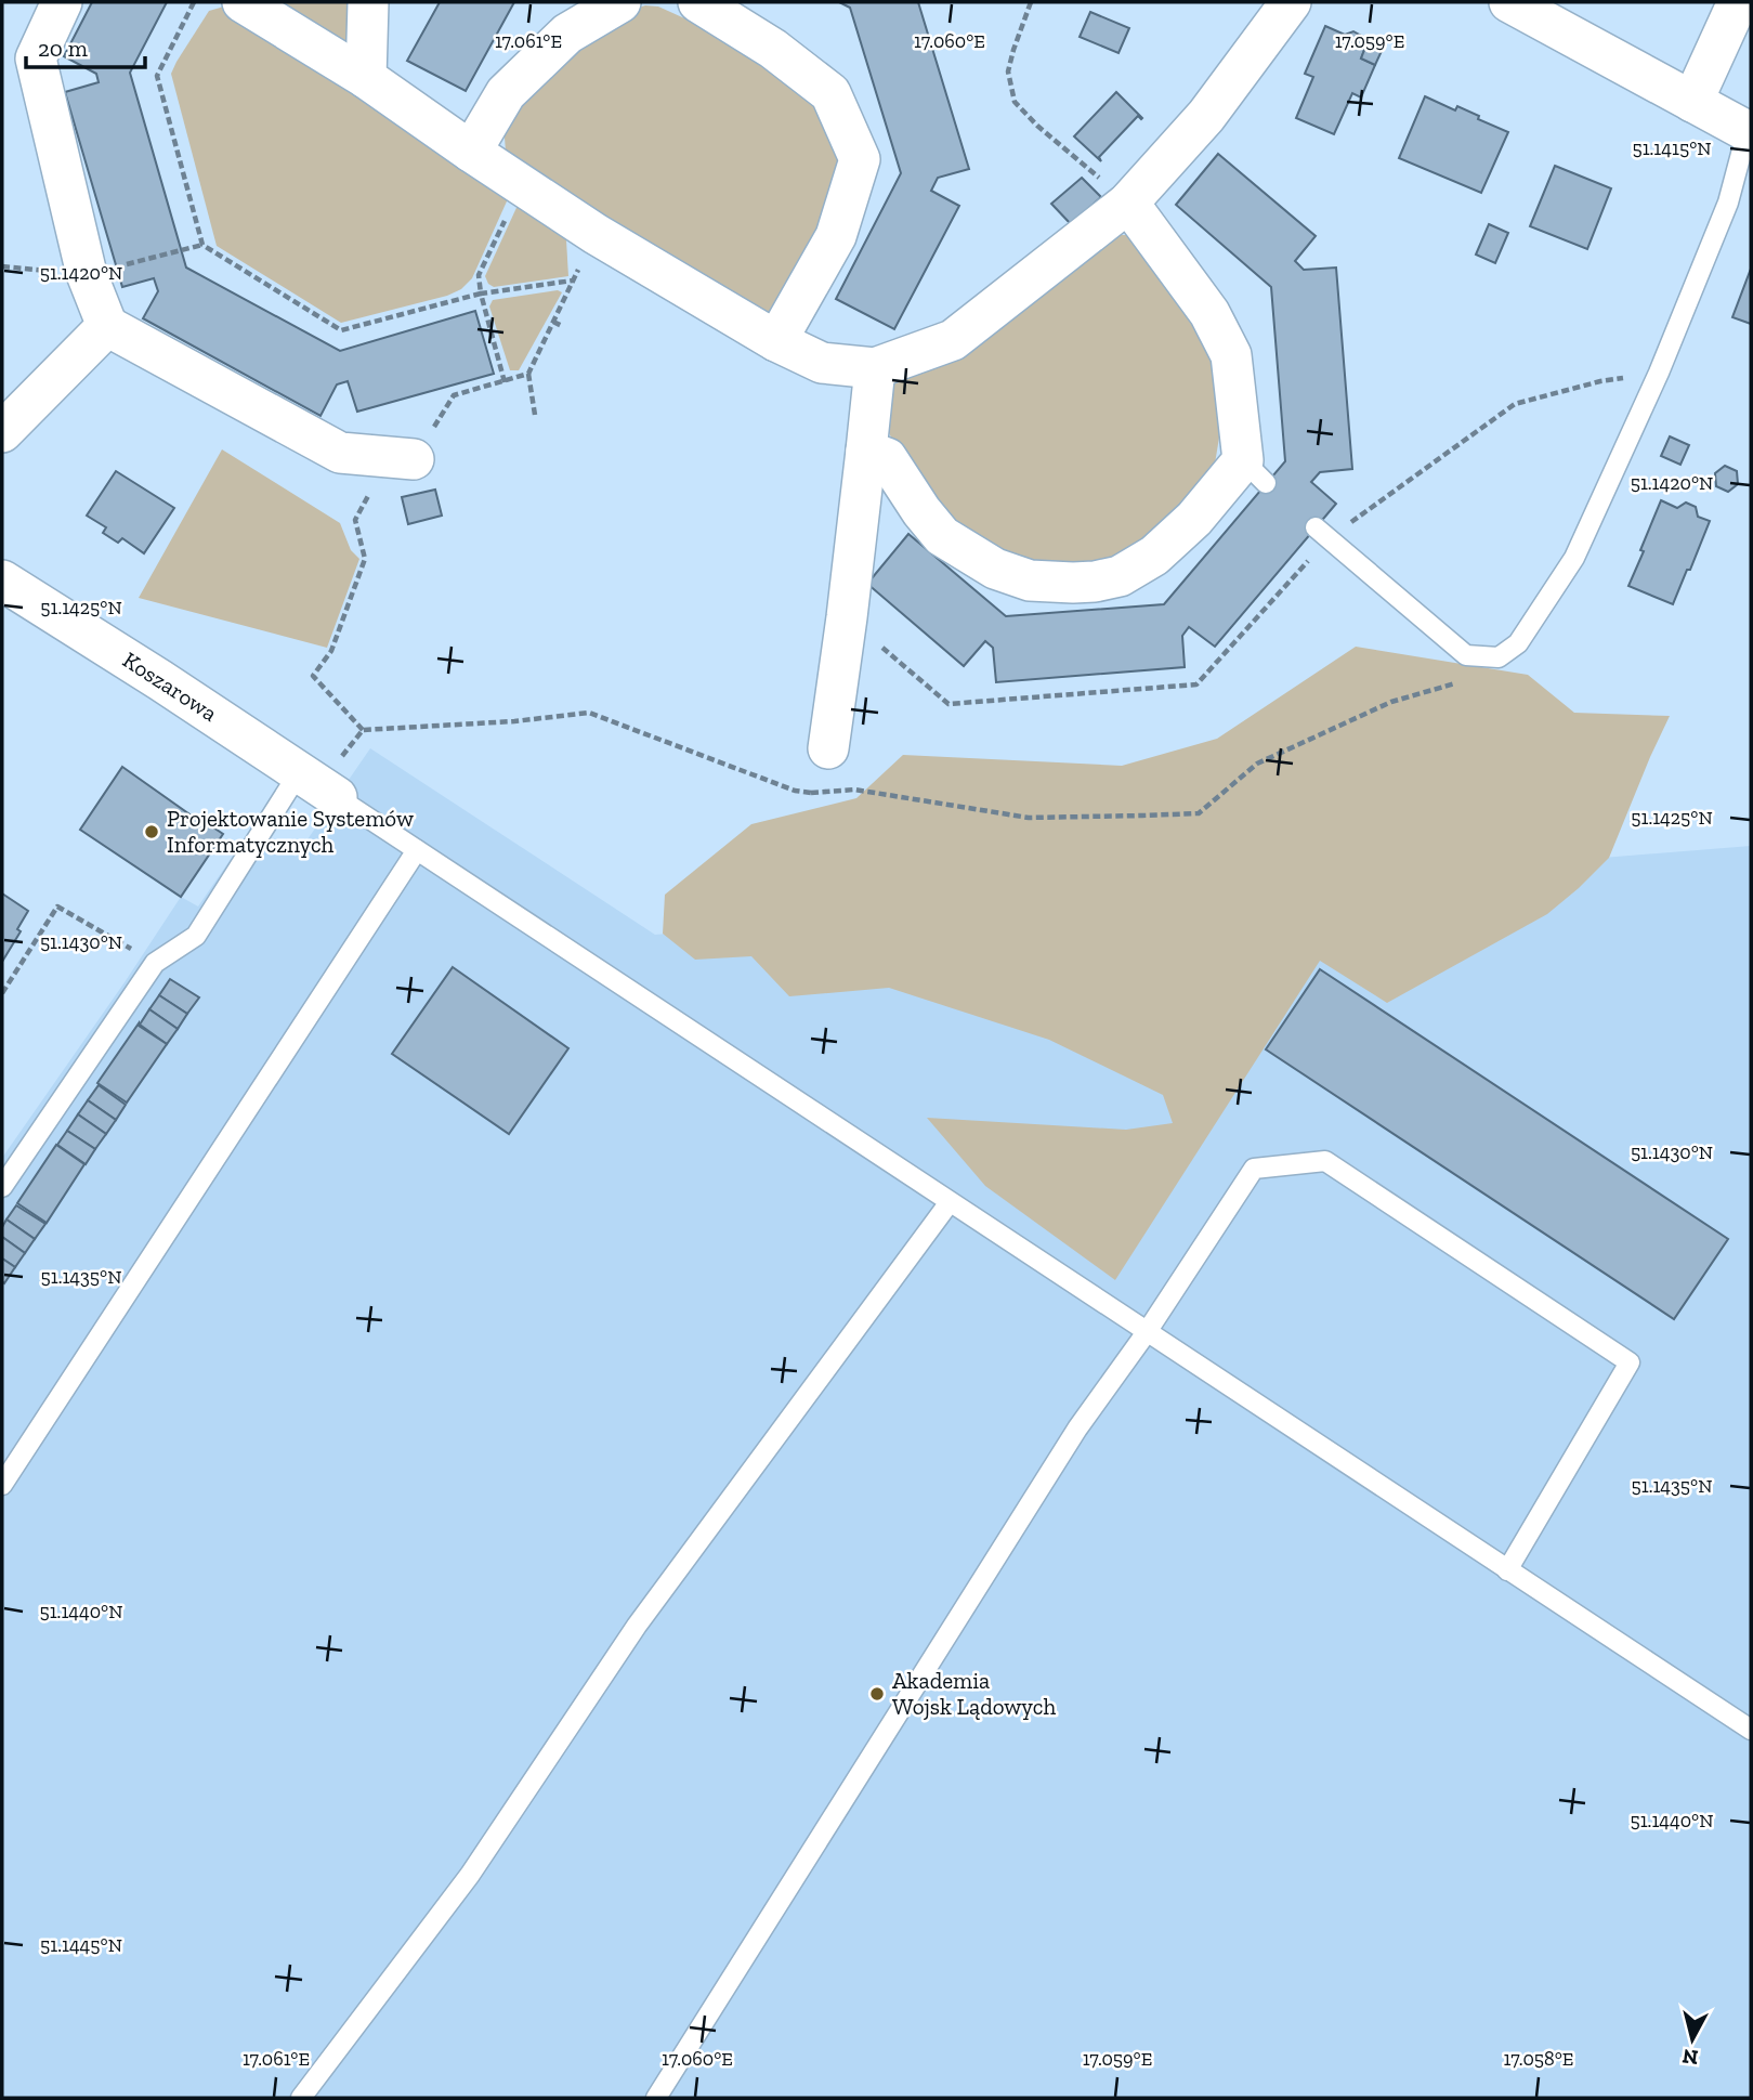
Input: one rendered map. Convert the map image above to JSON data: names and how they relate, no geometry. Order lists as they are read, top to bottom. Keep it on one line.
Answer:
{"streets":{"street":["Koszarowa"]},"places":["Projektowanie Systemów Informatycznych","Akademia Wojsk Lądowych"],"scale_bar":"20 m","north":"bottom","coordinates":["17.061°E","17.060°E","17.059°E","51.1415°N","51.1420°N","51.1425°N","51.1430°N","51.1435°N","51.1440°N","51.1445°N","17.058°E"]}
